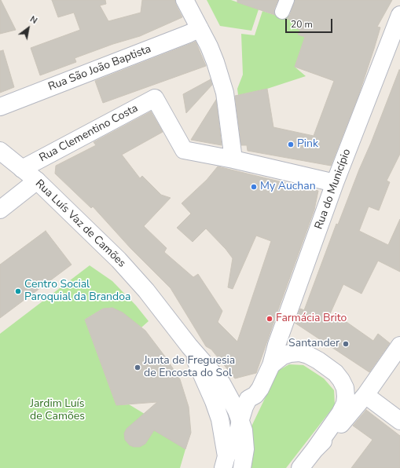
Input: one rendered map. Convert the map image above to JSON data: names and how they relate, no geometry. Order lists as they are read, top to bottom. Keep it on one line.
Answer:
{"streets":{"street":["Rua São João Baptista","Rua Clementino Costa","Rua do Município","Rua Luís Vaz de Camões"]},"crossings":[["Rua Clementino Costa","Rua Luís Vaz de Camões"]],"parks":["Jardim Luís de Camões"],"places":["Pink","My Auchan","Centro Social Paroquial da Brandoa","Farmácia Brito","Santander","Junta de Freguesia de Encosta do Sol"],"scale_bar":"20 m","north":"top right"}
